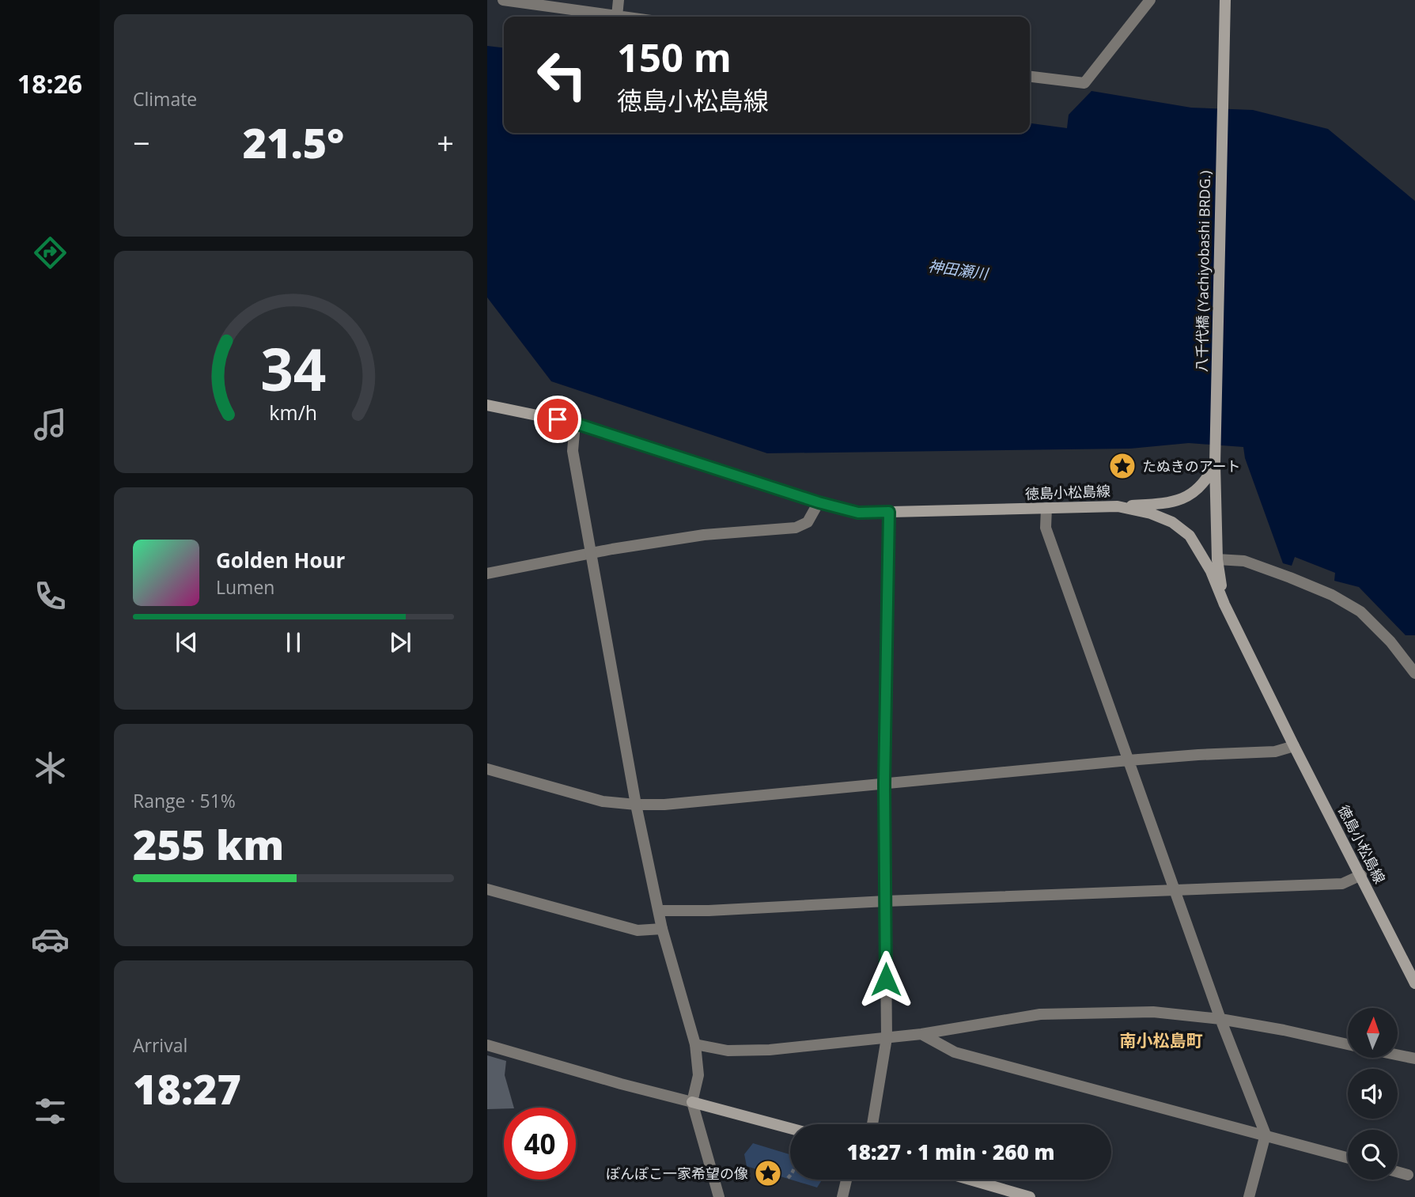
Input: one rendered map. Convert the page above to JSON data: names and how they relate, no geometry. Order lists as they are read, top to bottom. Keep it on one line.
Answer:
{"streets":{"main road":["八千代橋 (Yachiyobashi BRDG.)","徳島小松島線"]},"crossings":[["八千代橋 (Yachiyobashi BRDG.)","徳島小松島線"]],"districts":["南小松島町"],"water":["神田瀬川"],"places":{"place":["たぬきのアート","ぽんぽこ一家希望の像"]},"north":"top","page":{"tabs":"18:26","tile":["Climate",["Range · 51%","255 km"],["Arrival","18:27"]],"turn":["150 m","徳島小松島線"],"heat":["−","21.5°","+"],"song":["Golden Hour","Lumen"],"limit":"40","trip":"18:27 · 1 min · 260 m","gauge":["34","km/h"]}}
